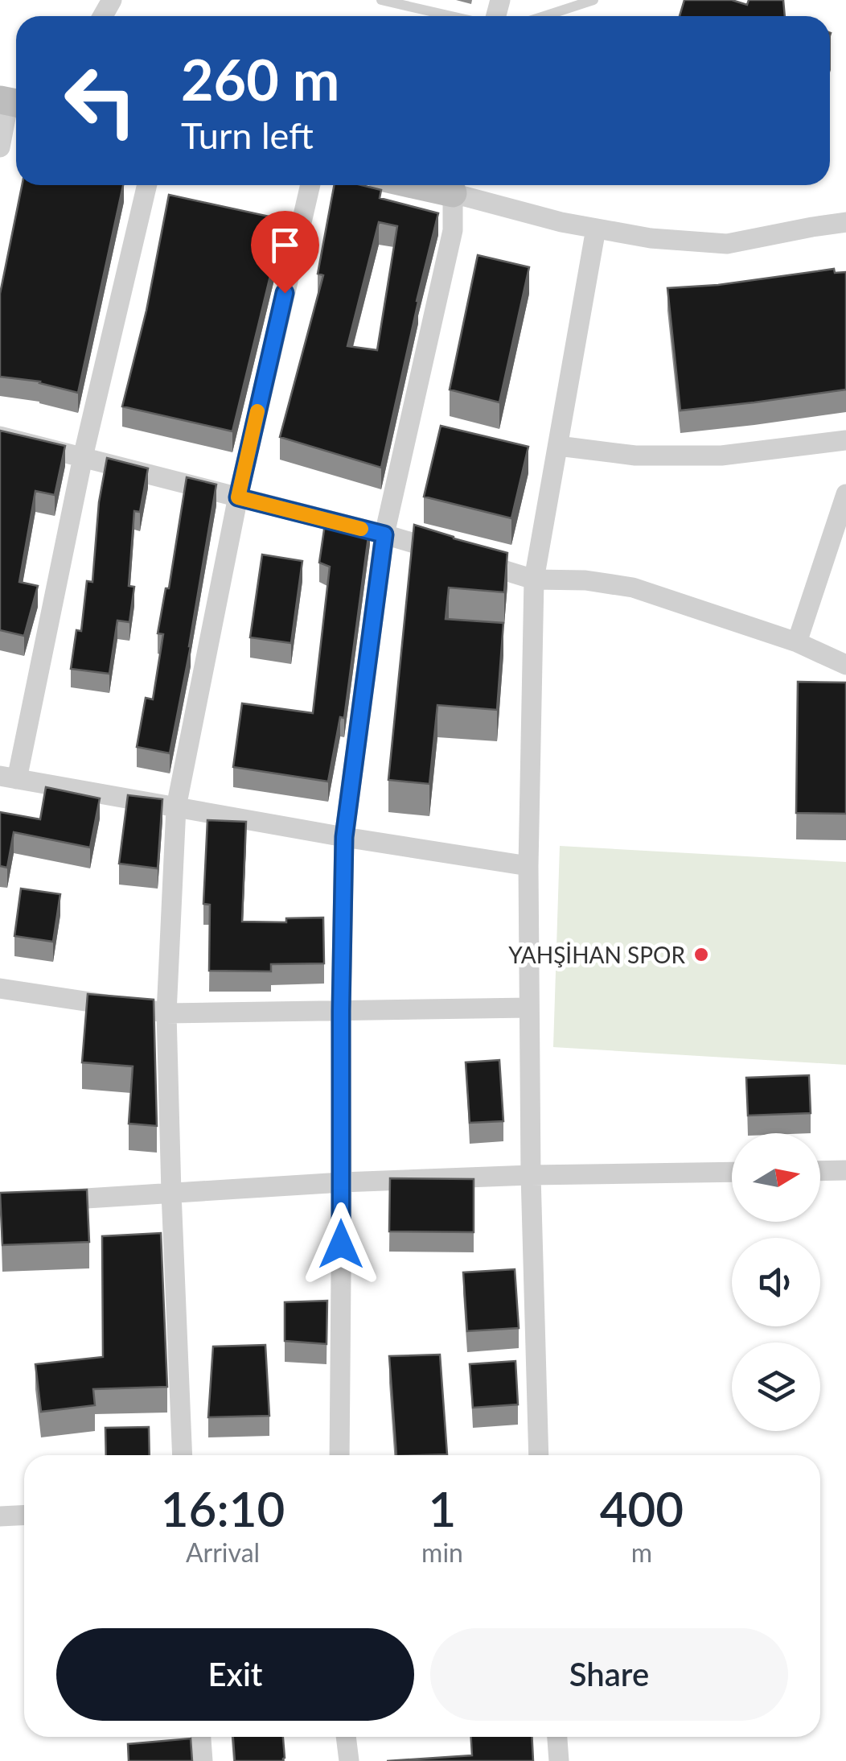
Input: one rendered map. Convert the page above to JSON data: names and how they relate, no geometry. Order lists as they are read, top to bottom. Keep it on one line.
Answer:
{"places":["YAHŞİHAN SPOR"],"north":"right","page":{"turn":["260 m","Turn left"],"eta":["16:10","Arrival","1","min","400","m"],"buttons":["Exit","Share"]}}
